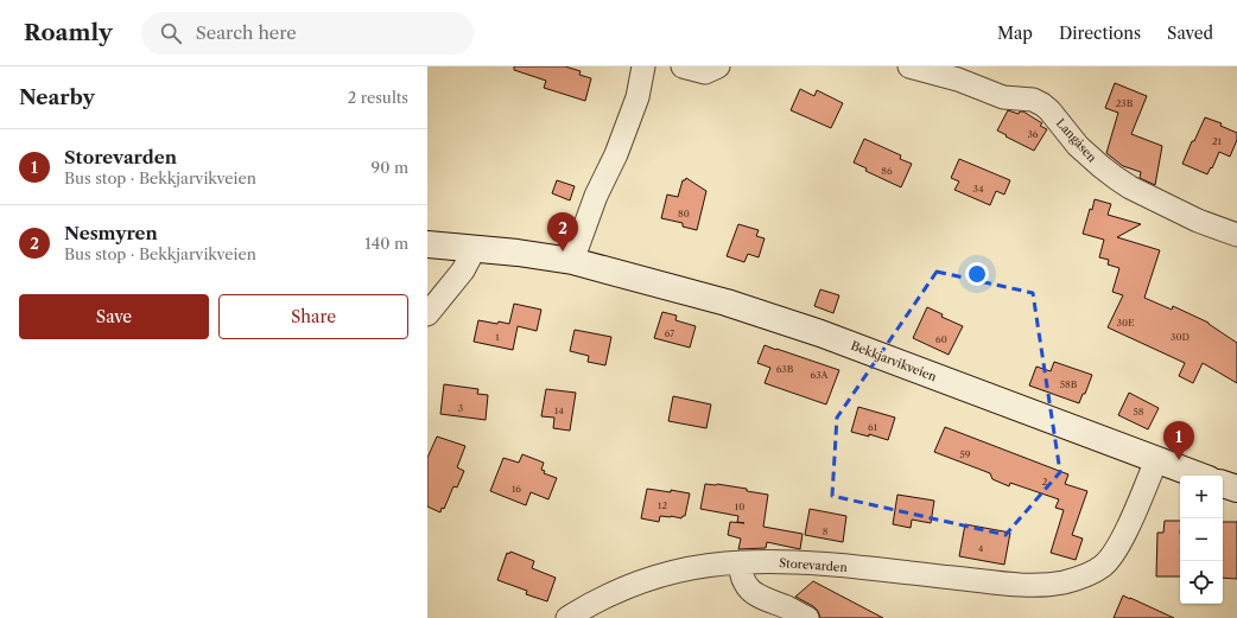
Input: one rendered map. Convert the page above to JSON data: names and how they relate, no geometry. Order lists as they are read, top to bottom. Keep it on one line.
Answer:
{"streets":{"street":["Langåsen","Bekkjarvikveien","Storevarden"]},"crossings":[["Bekkjarvikveien","Storevarden"]],"house_numbers":["23B","36","21","86","34","80","30E","67","1","30D","60","63B","63A","58B","3","14","58","61","59","2","16","12","10","8","4"],"page":{"header":"Roamly","search":"Search here","nav":["Map","Directions","Saved"],"heading":["Nearby","2 results"],"list":[{"mark":"1","name":"Storevarden","note":"Bus stop · Bekkjarvikveien","value":"90 m"},{"mark":"2","name":"Nesmyren","note":"Bus stop · Bekkjarvikveien","value":"140 m"}],"pins":["2","1"],"buttons":["Save","Share"],"map_buttons":["+","−"]}}
